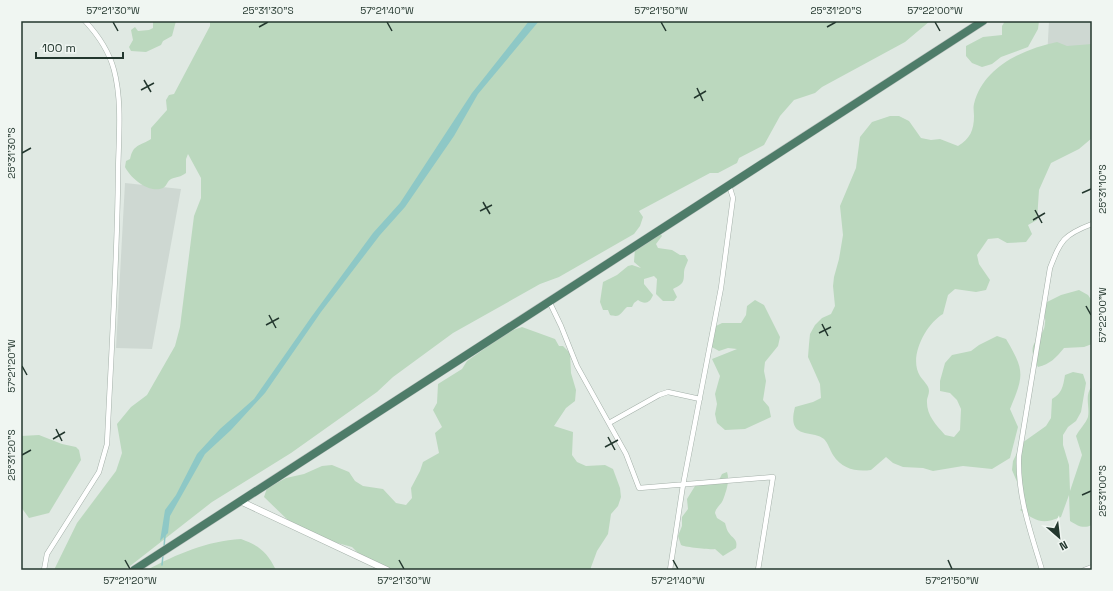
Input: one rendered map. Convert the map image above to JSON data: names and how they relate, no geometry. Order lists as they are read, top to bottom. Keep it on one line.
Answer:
{"scale_bar":"100 m","north":"bottom right","coordinates":["57°21'30\"W","25°31'30\"S","57°21'40\"W","57°21'50\"W","25°31'20\"S","57°22'00\"W","25°31'10\"S","57°21'20\"W","25°31'00\"S"]}
